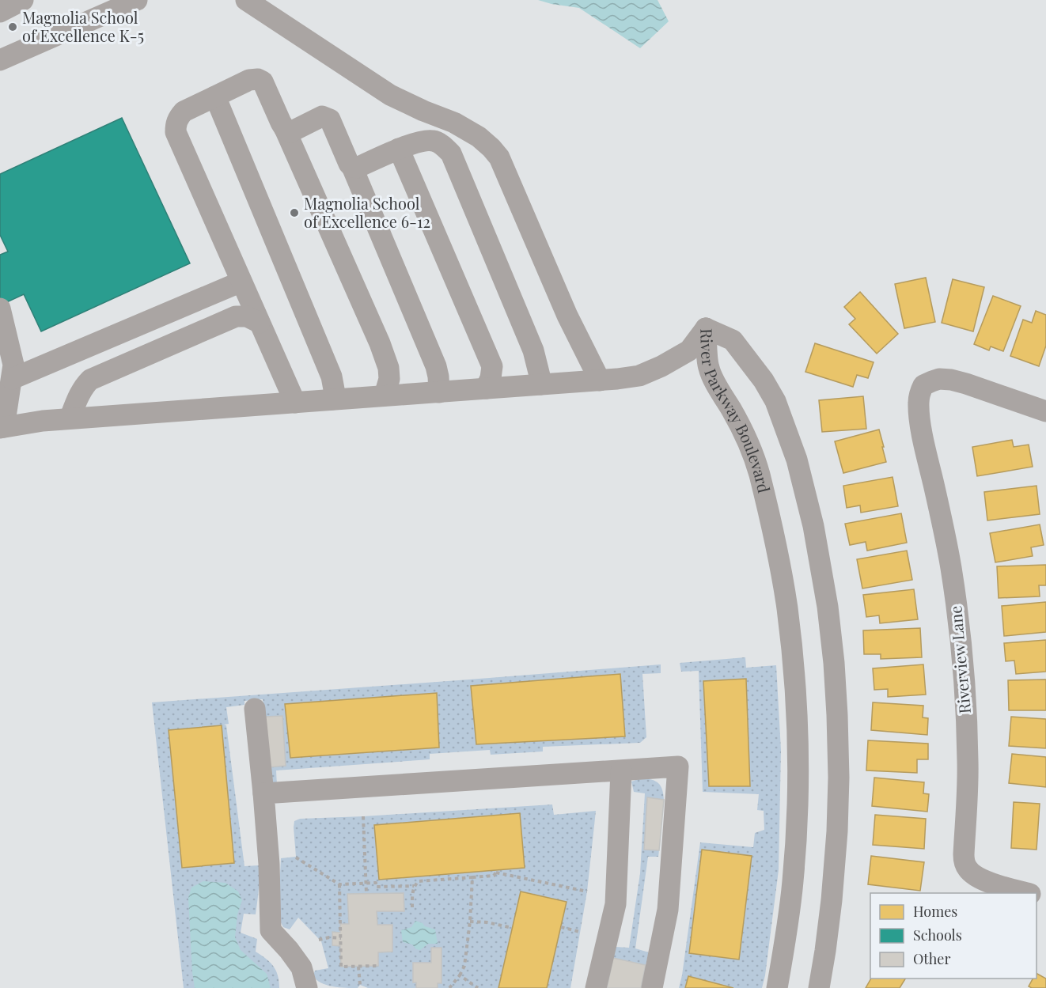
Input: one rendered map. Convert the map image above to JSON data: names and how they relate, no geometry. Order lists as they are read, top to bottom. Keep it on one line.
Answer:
{"streets":{"street":["River Parkway Boulevard","Riverview Lane"]},"places":["Magnolia School of Excellence K-5","Magnolia School of Excellence 6-12"],"legend":["Homes","Schools","Other"]}
